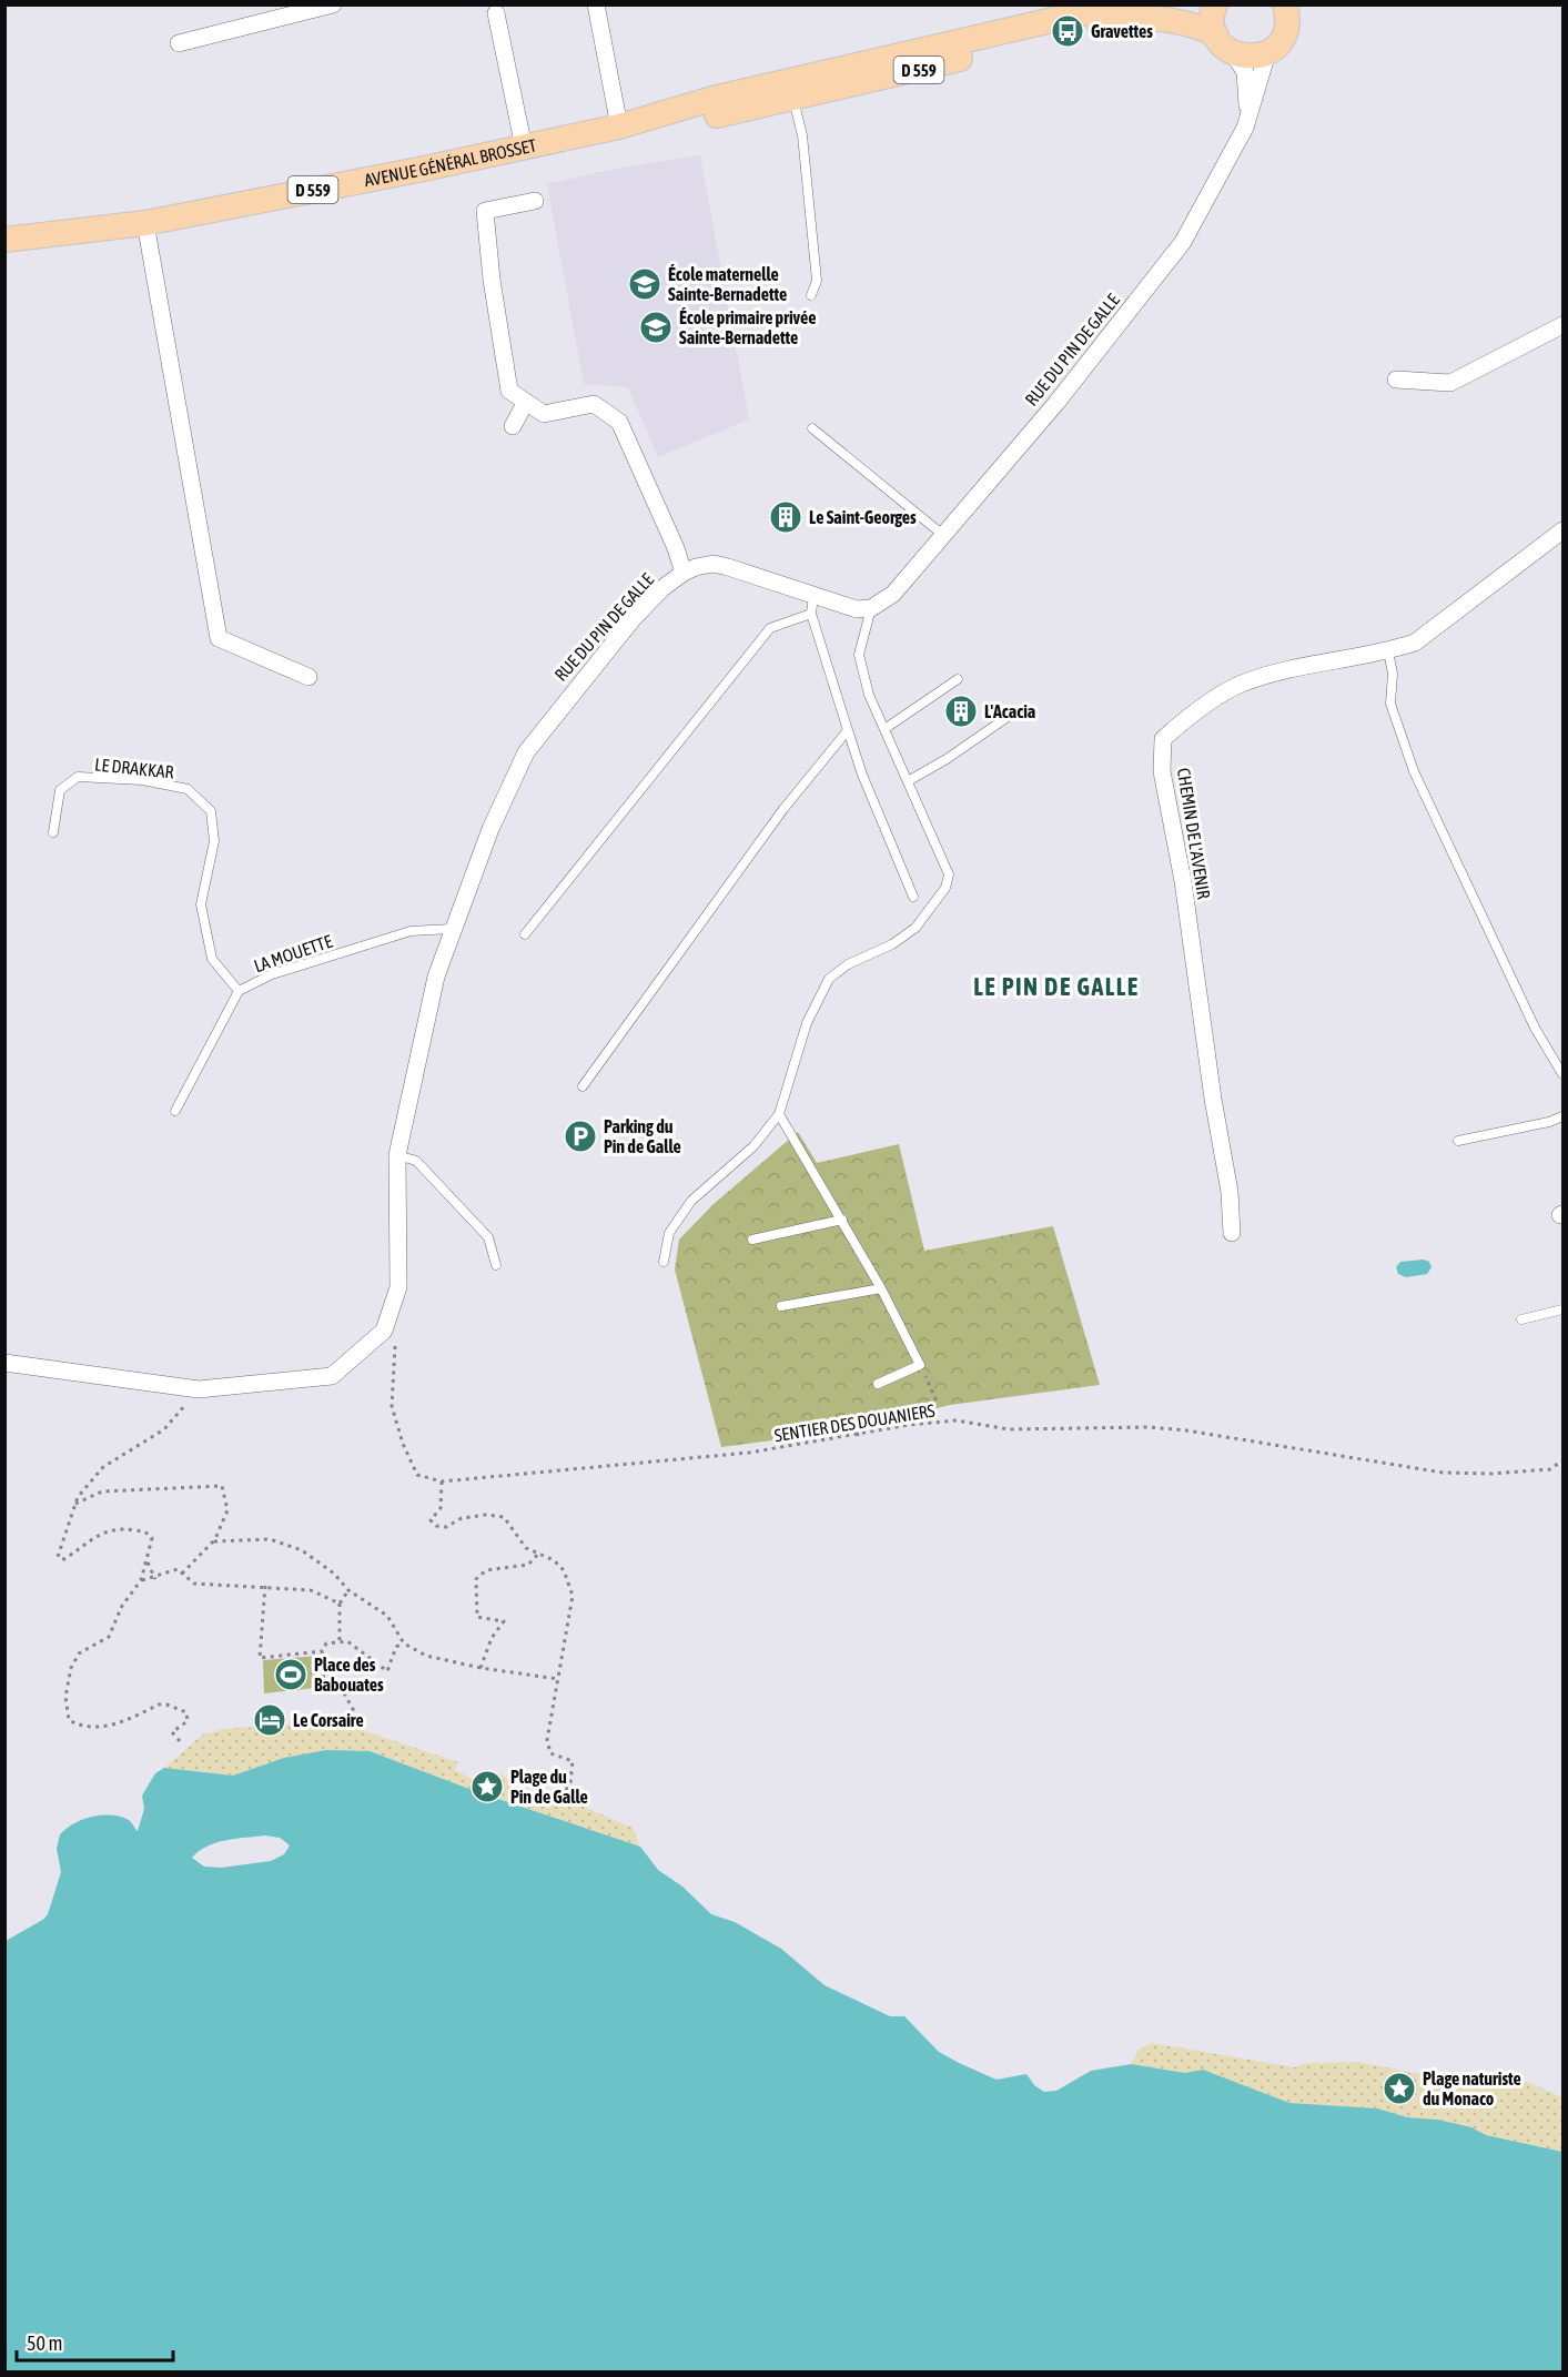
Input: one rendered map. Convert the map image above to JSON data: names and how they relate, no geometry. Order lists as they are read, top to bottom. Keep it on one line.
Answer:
{"streets":{"main road":["D 559","AVENUE GÉNÉRAL BROSSET"],"street":["RUE DU PIN DE GALLE","CHEMIN DE L'AVENIR"],"lane":["LE DRAKKAR","LA MOUETTE"],"path":["SENTIER DES DOUANIERS"]},"crossings":[["RUE DU PIN DE GALLE","LA MOUETTE"],["LE DRAKKAR","LA MOUETTE"]],"districts":["LE PIN DE GALLE"],"places":{"bus stop":["Gravettes"],"school or university":["École maternelle Sainte-Bernadette","École primaire privée Sainte-Bernadette"],"building":["Le Saint-Georges","L'Acacia"],"parking":["Parking du Pin de Galle"],"sports":["Place des Babouates"],"hotel":["Le Corsaire"],"place":["Plage du Pin de Galle","Plage naturiste du Monaco"]},"scale_bar":"50 m"}
